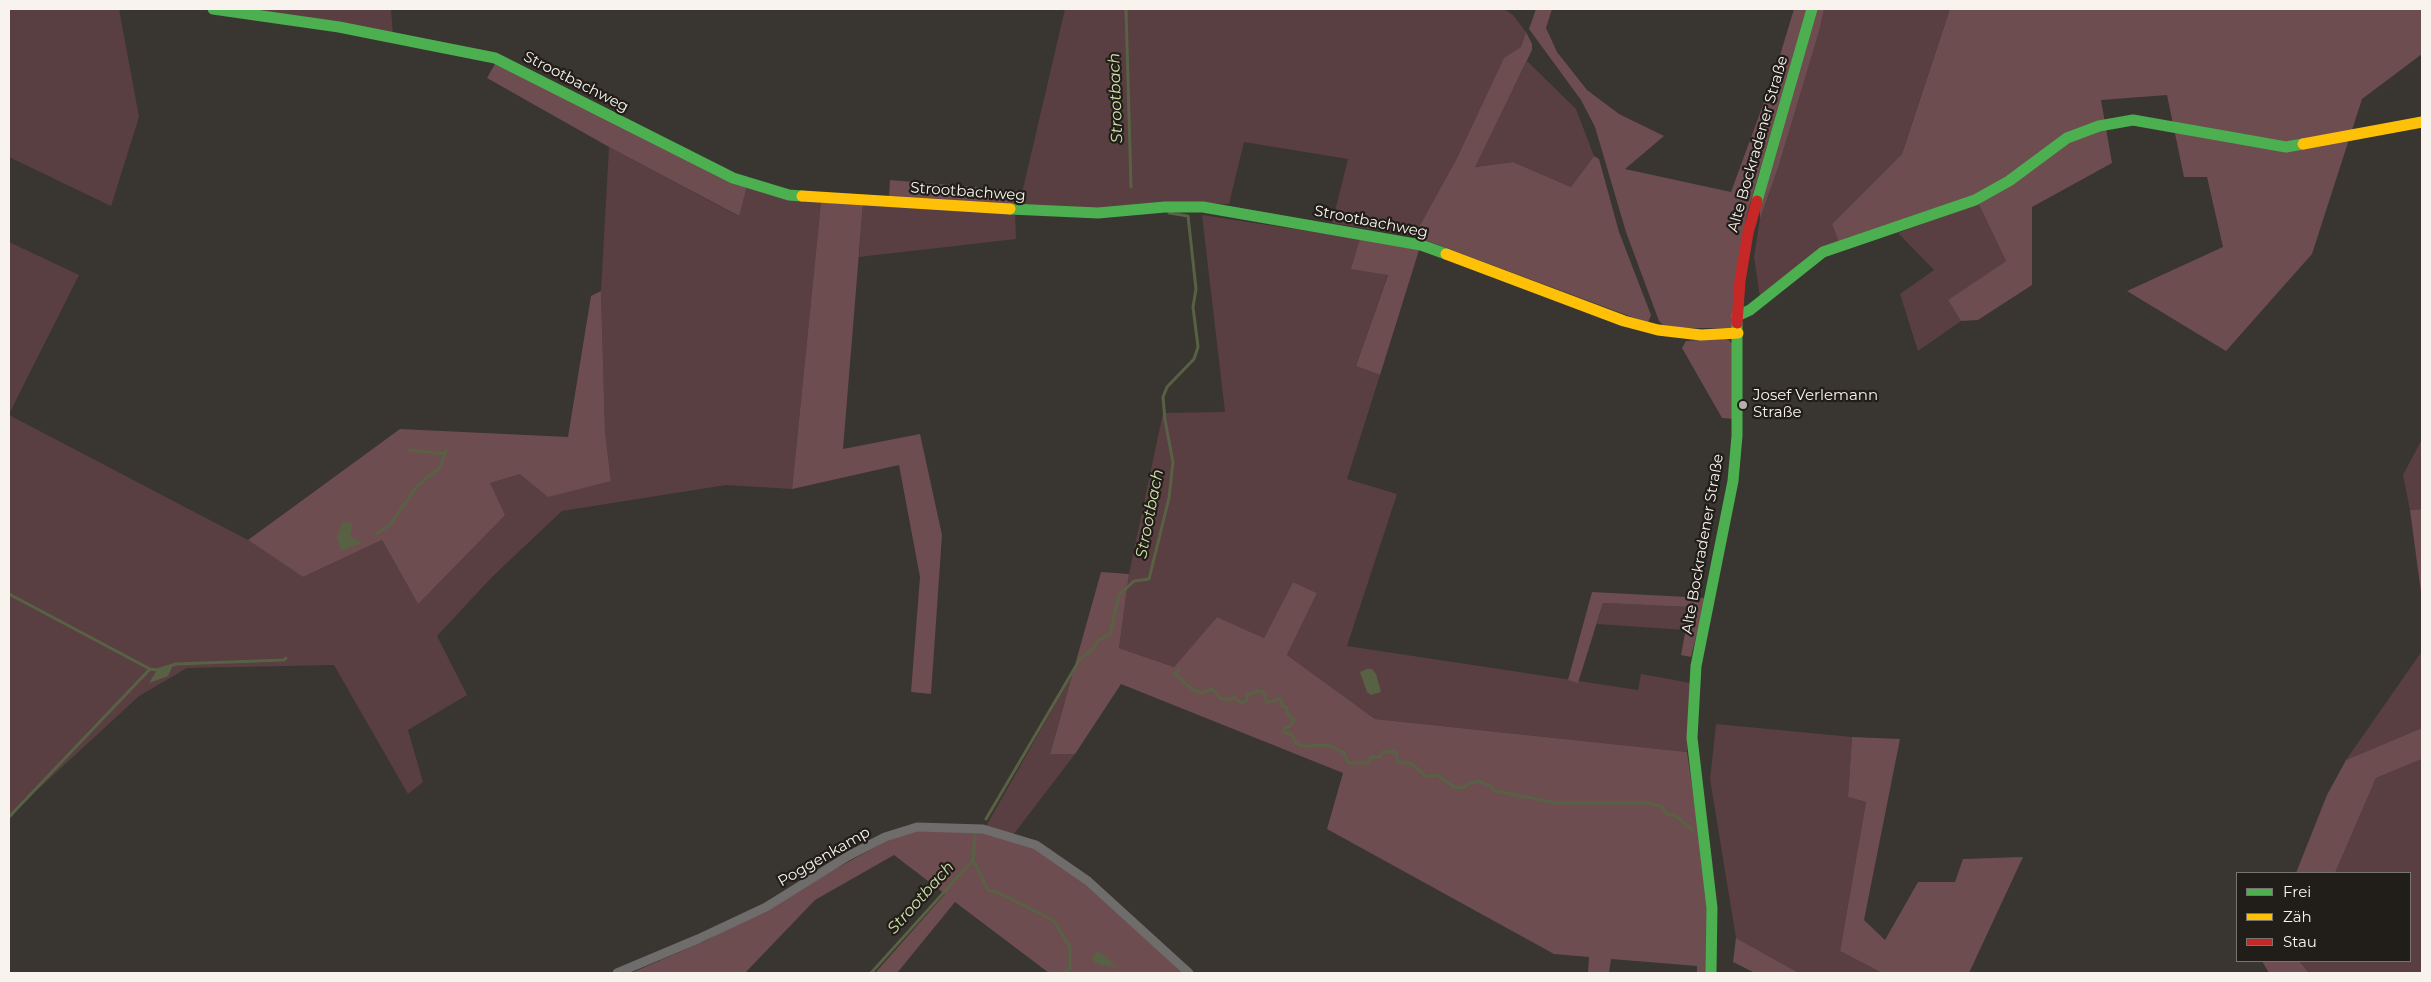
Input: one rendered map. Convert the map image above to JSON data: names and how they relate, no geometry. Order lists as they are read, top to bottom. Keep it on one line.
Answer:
{"streets":{"street":["Strootbachweg","Alte Bockradener Straße","Poggenkamp"]},"crossings":[["Strootbachweg","Alte Bockradener Straße"]],"water":["Strootbach"],"places":["Josef Verlemann Straße"],"legend":["Frei","Zäh","Stau"]}
